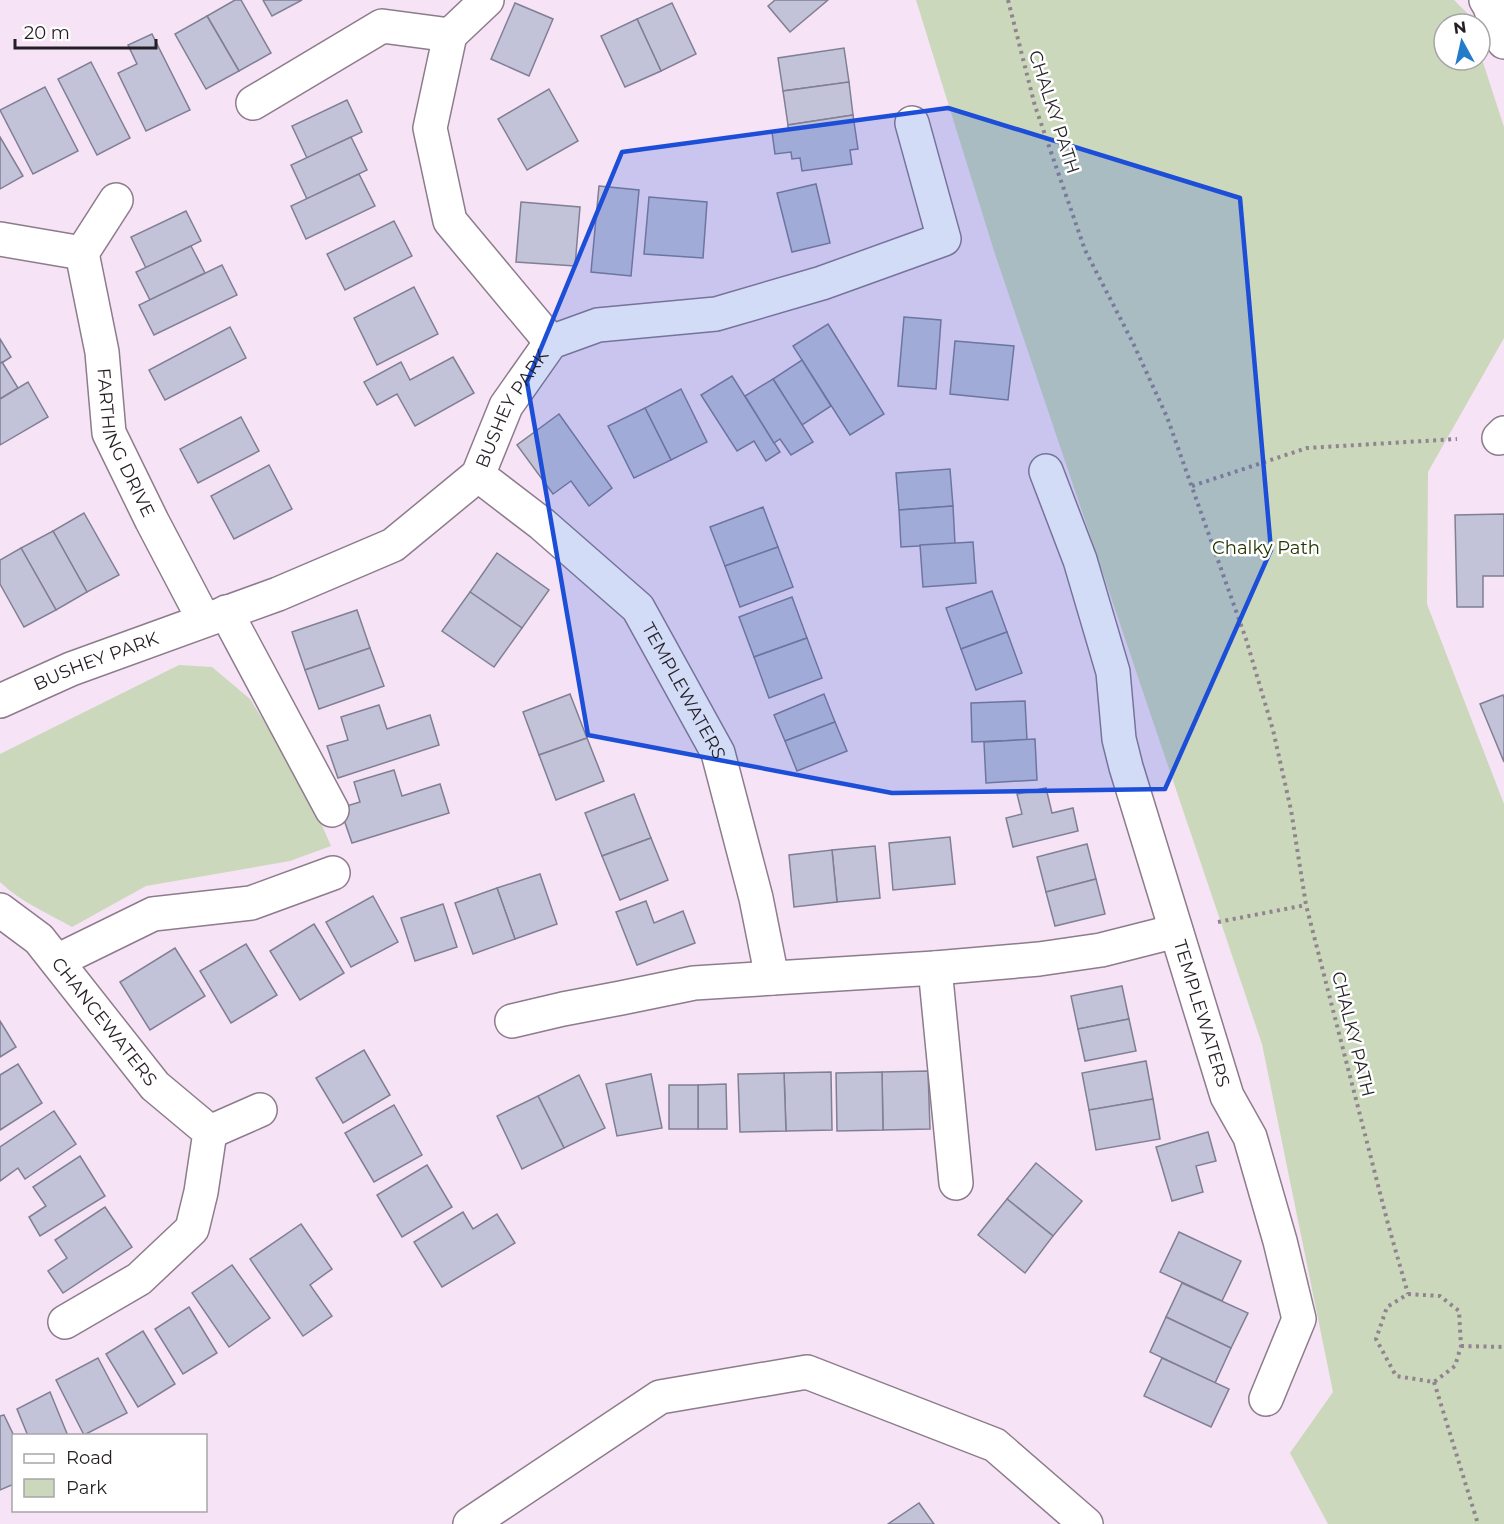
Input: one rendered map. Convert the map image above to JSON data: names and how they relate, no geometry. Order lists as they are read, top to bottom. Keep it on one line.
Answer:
{"streets":{"street":["BUSHEY PARK","FARTHING DRIVE","TEMPLEWATERS","CHANCEWATERS"],"path":["CHALKY PATH"]},"crossings":[["BUSHEY PARK","FARTHING DRIVE"],["BUSHEY PARK","TEMPLEWATERS"]],"parks":["Chalky Path"],"legend":["Road","Park"],"scale_bar":"20 m","north":"top"}
